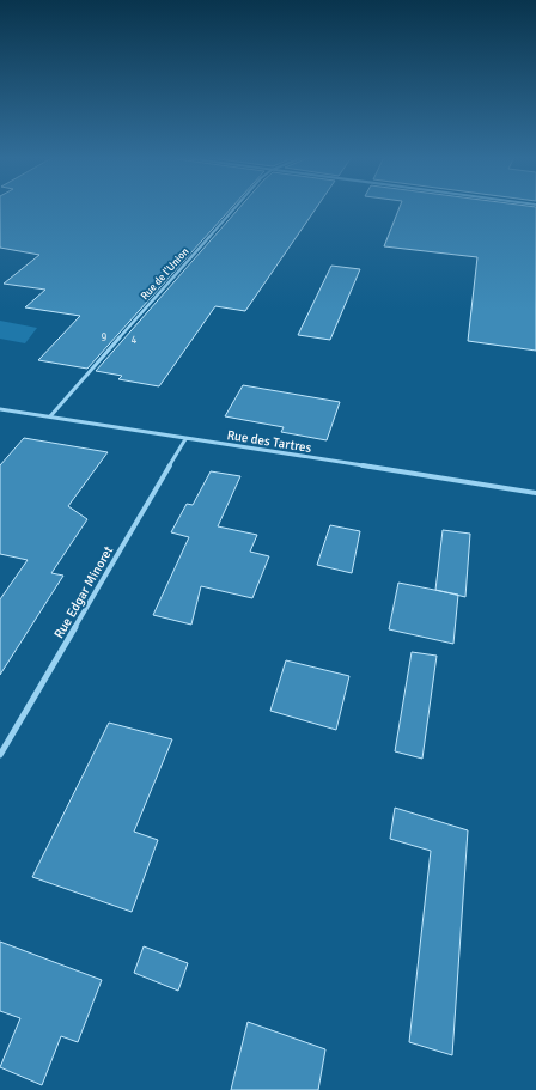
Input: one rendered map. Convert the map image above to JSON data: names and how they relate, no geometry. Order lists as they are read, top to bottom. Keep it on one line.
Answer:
{"streets":{"street":["Rue de l'Union","Rue des Tartres","Rue Edgar Minoret"]},"crossings":[["Rue de l'Union","Rue des Tartres"],["Rue des Tartres","Rue Edgar Minoret"]],"house_numbers":["9","4"]}
